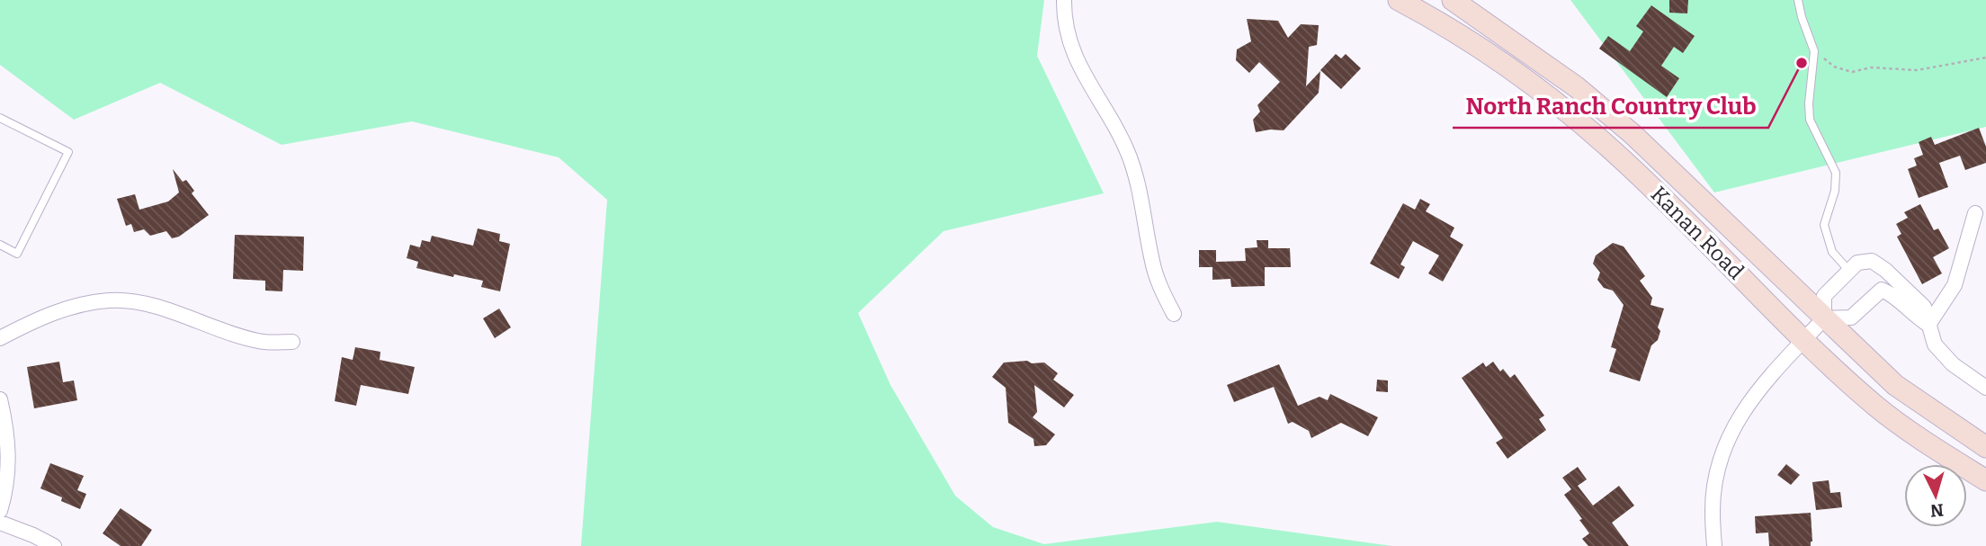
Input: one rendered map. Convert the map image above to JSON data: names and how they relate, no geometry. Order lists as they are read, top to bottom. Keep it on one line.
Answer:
{"streets":{"main road":["Kanan Road"]},"places":["North Ranch Country Club"],"north":"bottom"}
